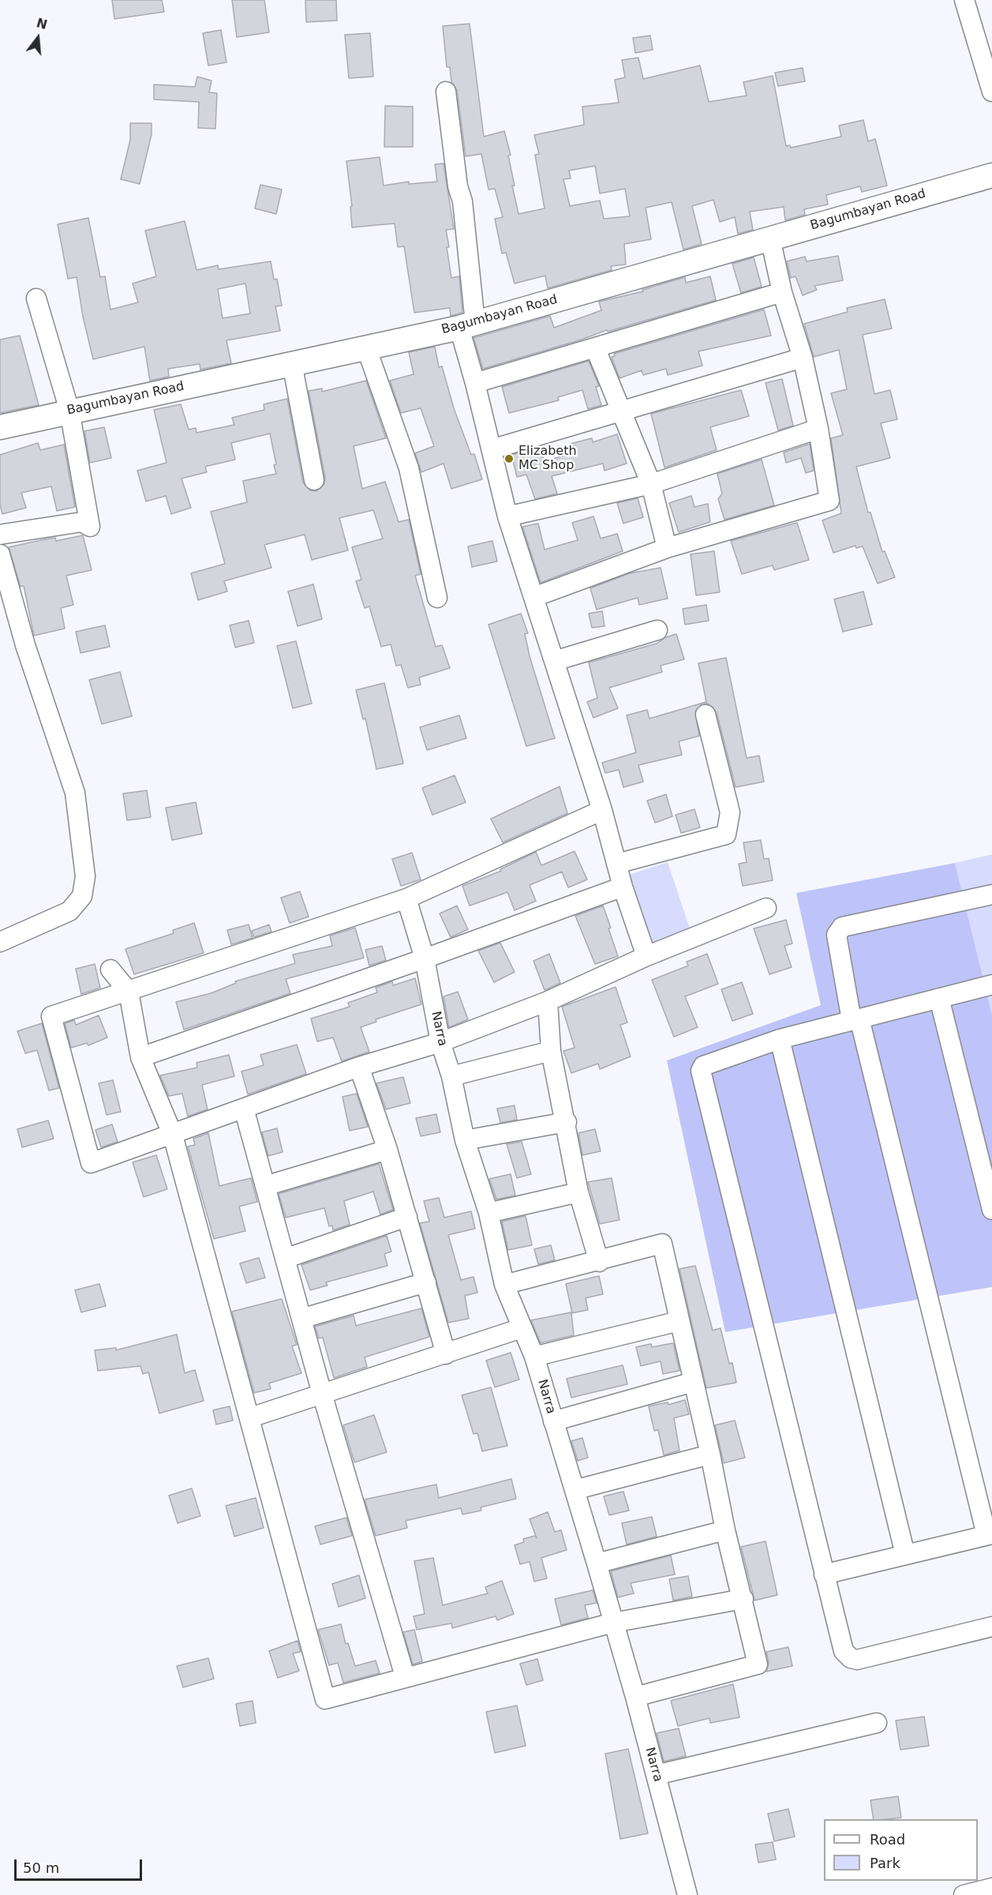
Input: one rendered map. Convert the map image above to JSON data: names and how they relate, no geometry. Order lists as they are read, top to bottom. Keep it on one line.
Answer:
{"streets":{"street":["Bagumbayan Road","Narra"]},"places":["Elizabeth MC Shop"],"legend":["Road","Park"],"scale_bar":"50 m","north":"top"}
